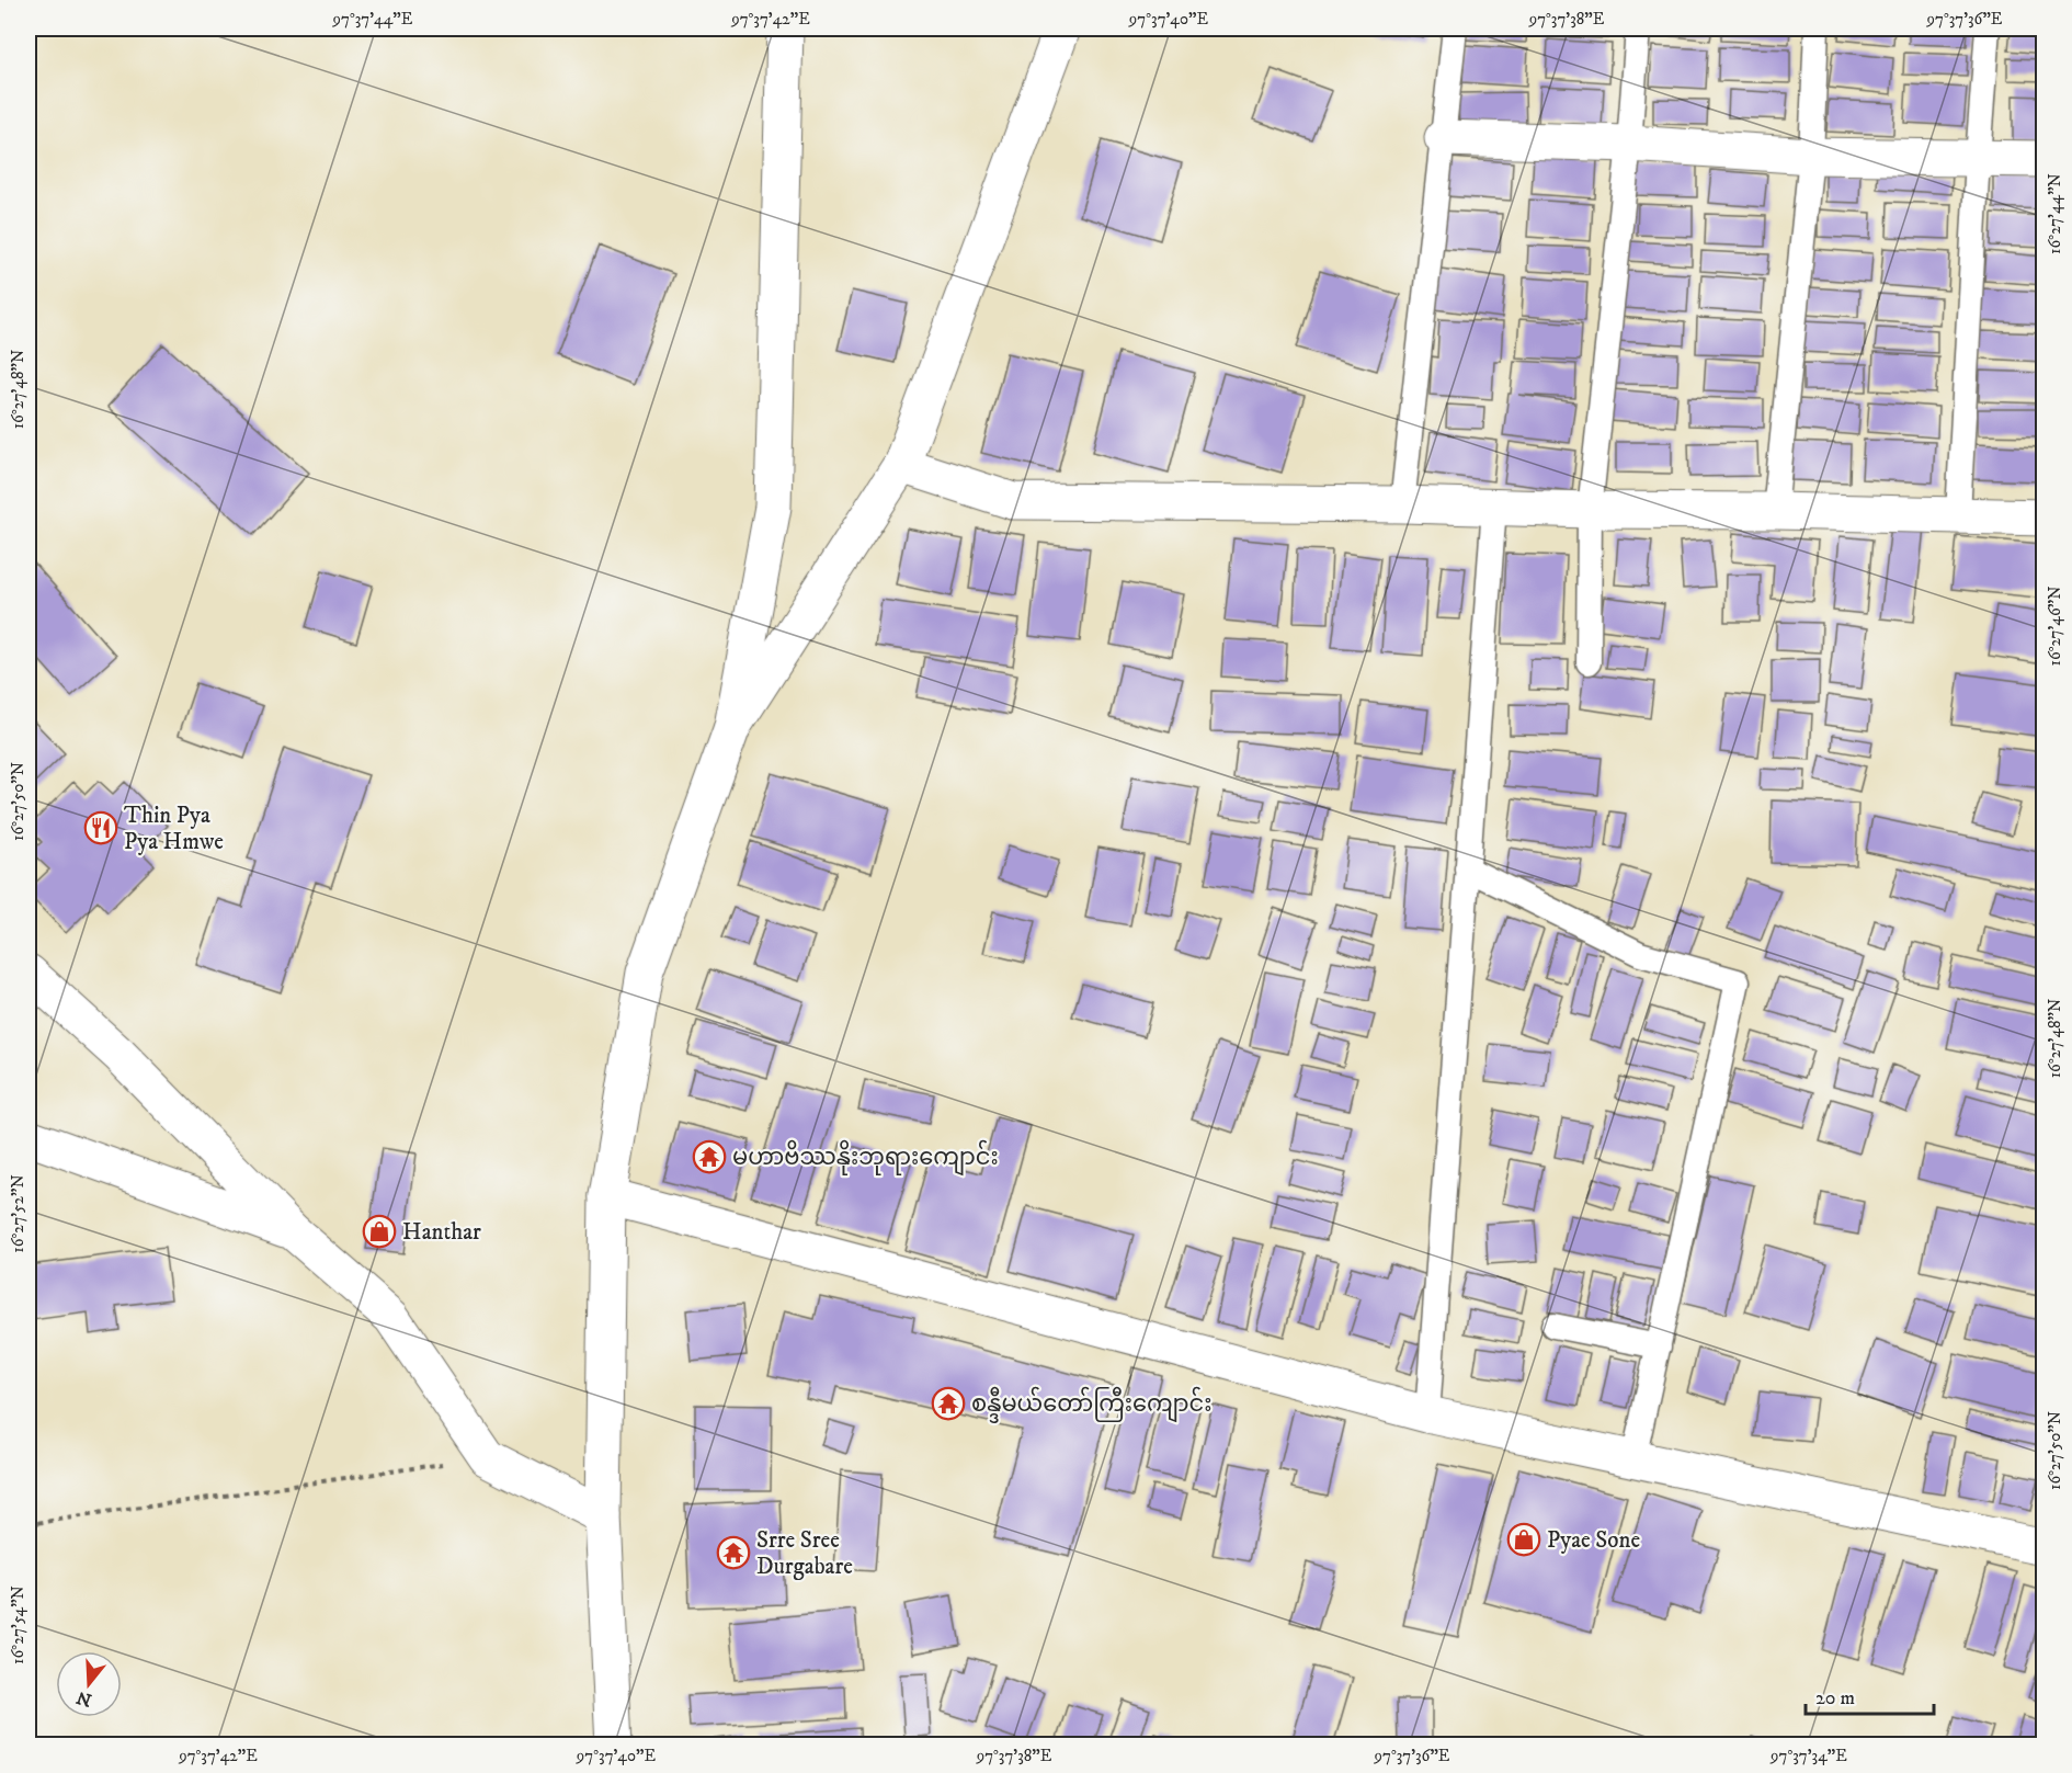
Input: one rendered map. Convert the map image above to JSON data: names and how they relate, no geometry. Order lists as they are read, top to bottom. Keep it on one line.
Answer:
{"places":{"restaurant":["Thin Pya Pya Hmwe"],"temple":["မဟာဗိဿနိုးဘုရားကျောင်း","စန္ဒီမယ်တော်ကြီးကျောင်း","Srre Sree Durgabare"],"shop":["Hanthar","Pyae Sone"]},"scale_bar":"20 m","north":"bottom","coordinates":["97°37'44\"E","97°37'42\"E","97°37'40\"E","97°37'38\"E","97°37'36\"E","16°27'44\"N","16°27'48\"N","16°27'46\"N","16°27'50\"N","16°27'52\"N","16°27'54\"N","97°37'34\"E"]}
